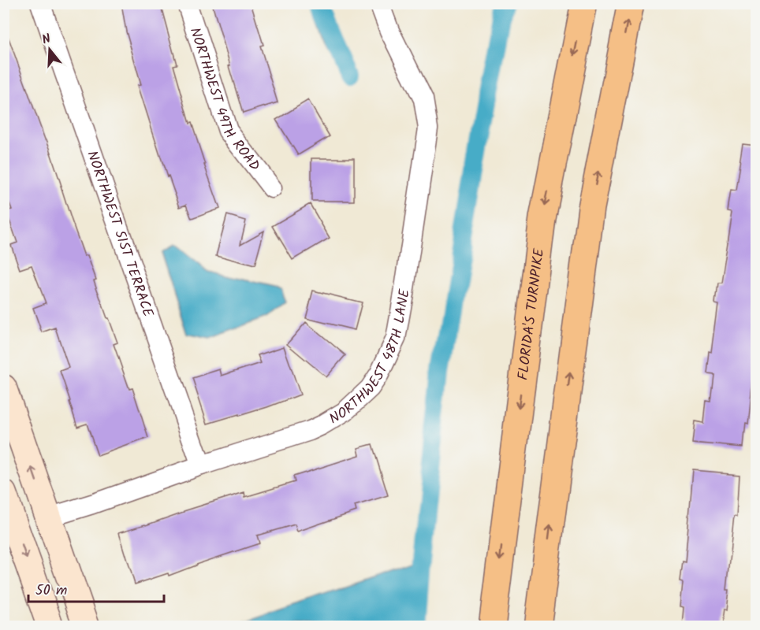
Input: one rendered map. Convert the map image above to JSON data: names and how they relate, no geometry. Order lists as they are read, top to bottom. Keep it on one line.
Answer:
{"streets":{"highway":["FLORIDA'S TURNPIKE"],"street":["NORTHWEST 49TH ROAD","NORTHWEST 51ST TERRACE","NORTHWEST 48TH LANE"]},"crossings":[["NORTHWEST 51ST TERRACE","NORTHWEST 48TH LANE"]],"scale_bar":"50 m","north":"top"}
